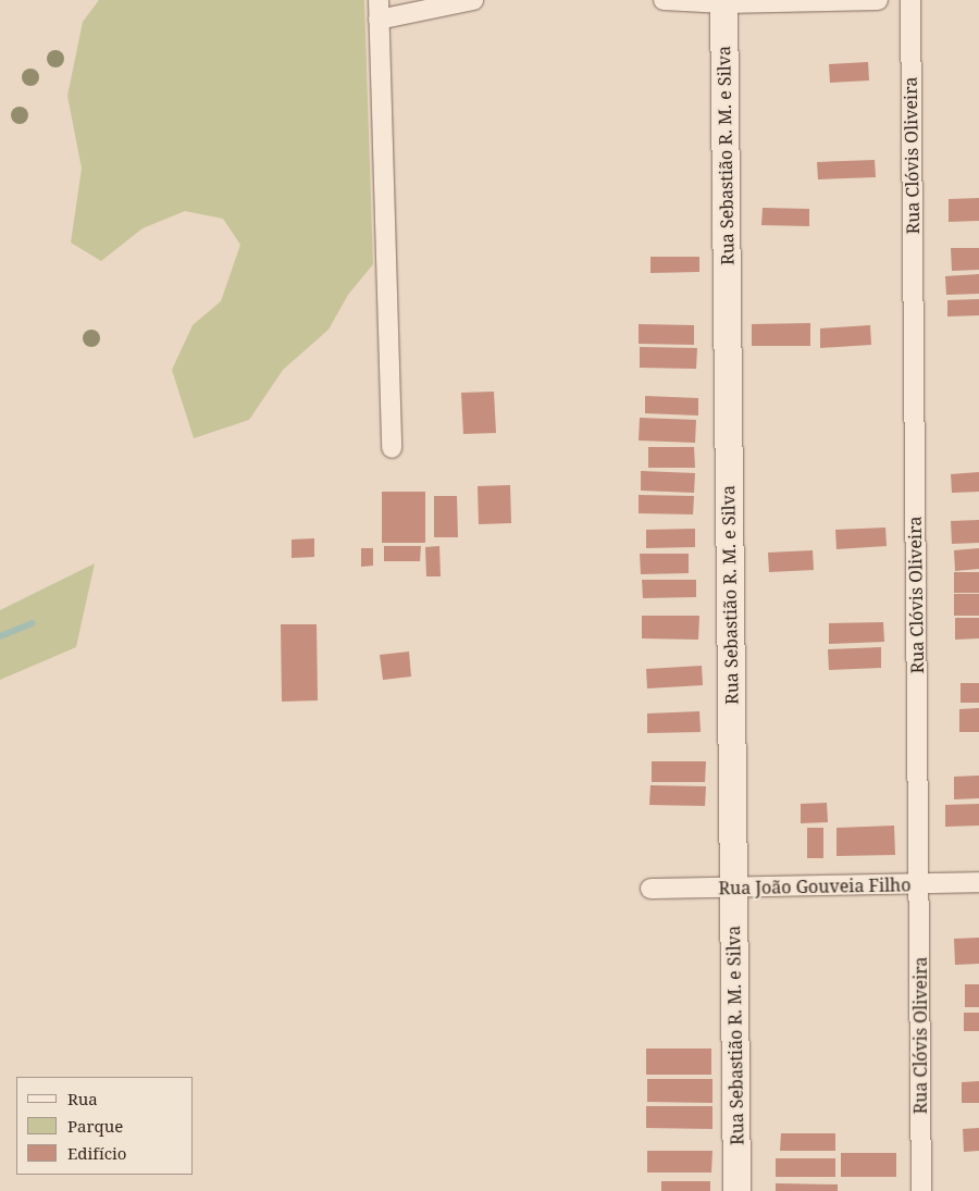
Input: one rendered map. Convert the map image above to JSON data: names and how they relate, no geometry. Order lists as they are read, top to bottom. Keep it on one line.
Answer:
{"streets":{"street":["Rua Sebastião R. M. e Silva","Rua Clóvis Oliveira","Rua João Gouveia Filho"]},"crossings":[["Rua Sebastião R. M. e Silva","Rua João Gouveia Filho"],["Rua Clóvis Oliveira","Rua João Gouveia Filho"]],"legend":["Rua","Parque","Edifício"]}
